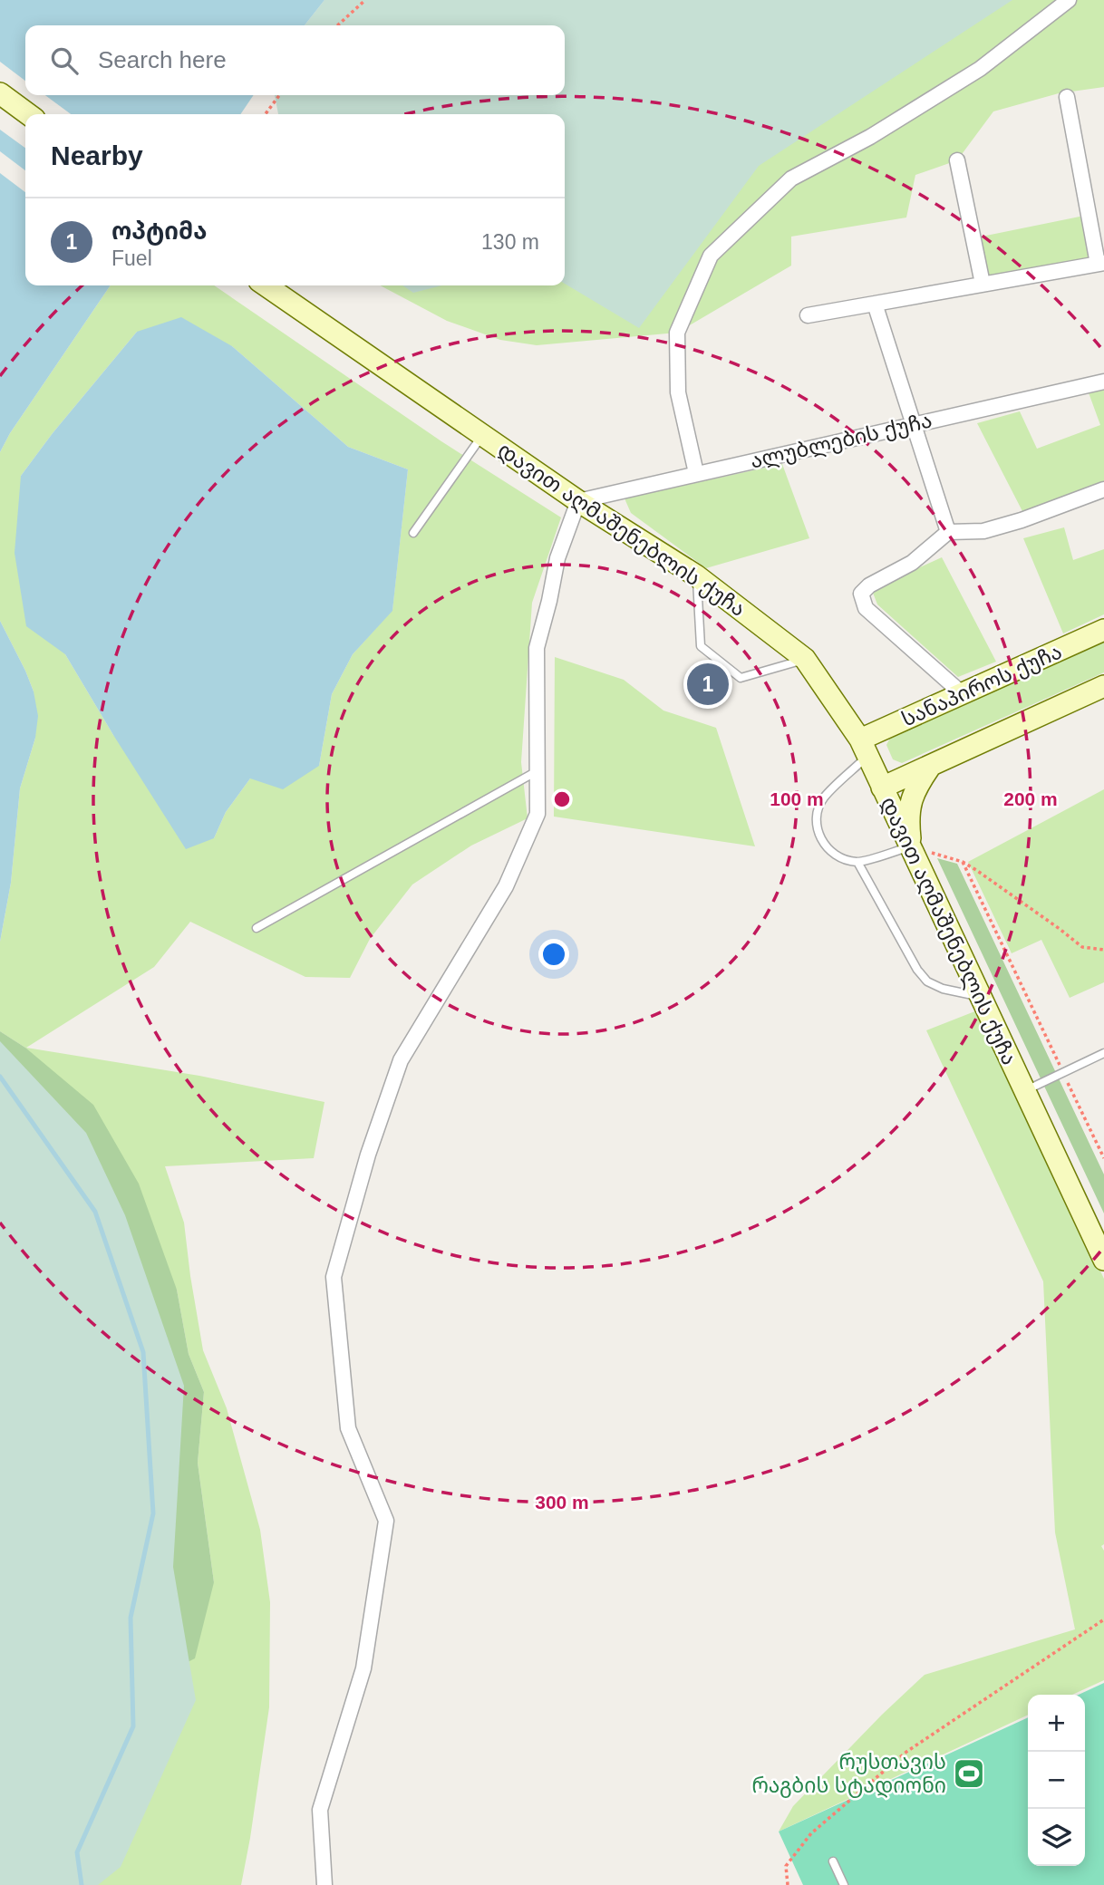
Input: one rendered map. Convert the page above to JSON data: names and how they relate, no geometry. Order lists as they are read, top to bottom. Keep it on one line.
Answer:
{"streets":{"main road":["დავით აღმაშენებლის ქუჩა","სანაპიროს ქუჩა"],"street":["ალუბლების ქუჩა"]},"crossings":[["ალუბლების ქუჩა","დავით აღმაშენებლის ქუჩა"],["დავით აღმაშენებლის ქუჩა","სანაპიროს ქუჩა"]],"places":{"sports":["რუსთავის რაგბის სტადიონი"]},"page":{"search":"Search here","heading":"Nearby","list":[{"mark":"1","name":"ოპტიმა","note":"Fuel","value":"130 m"}],"pins":"1","map_buttons":["+","−"]},"rings":["100 m","200 m","300 m"]}
